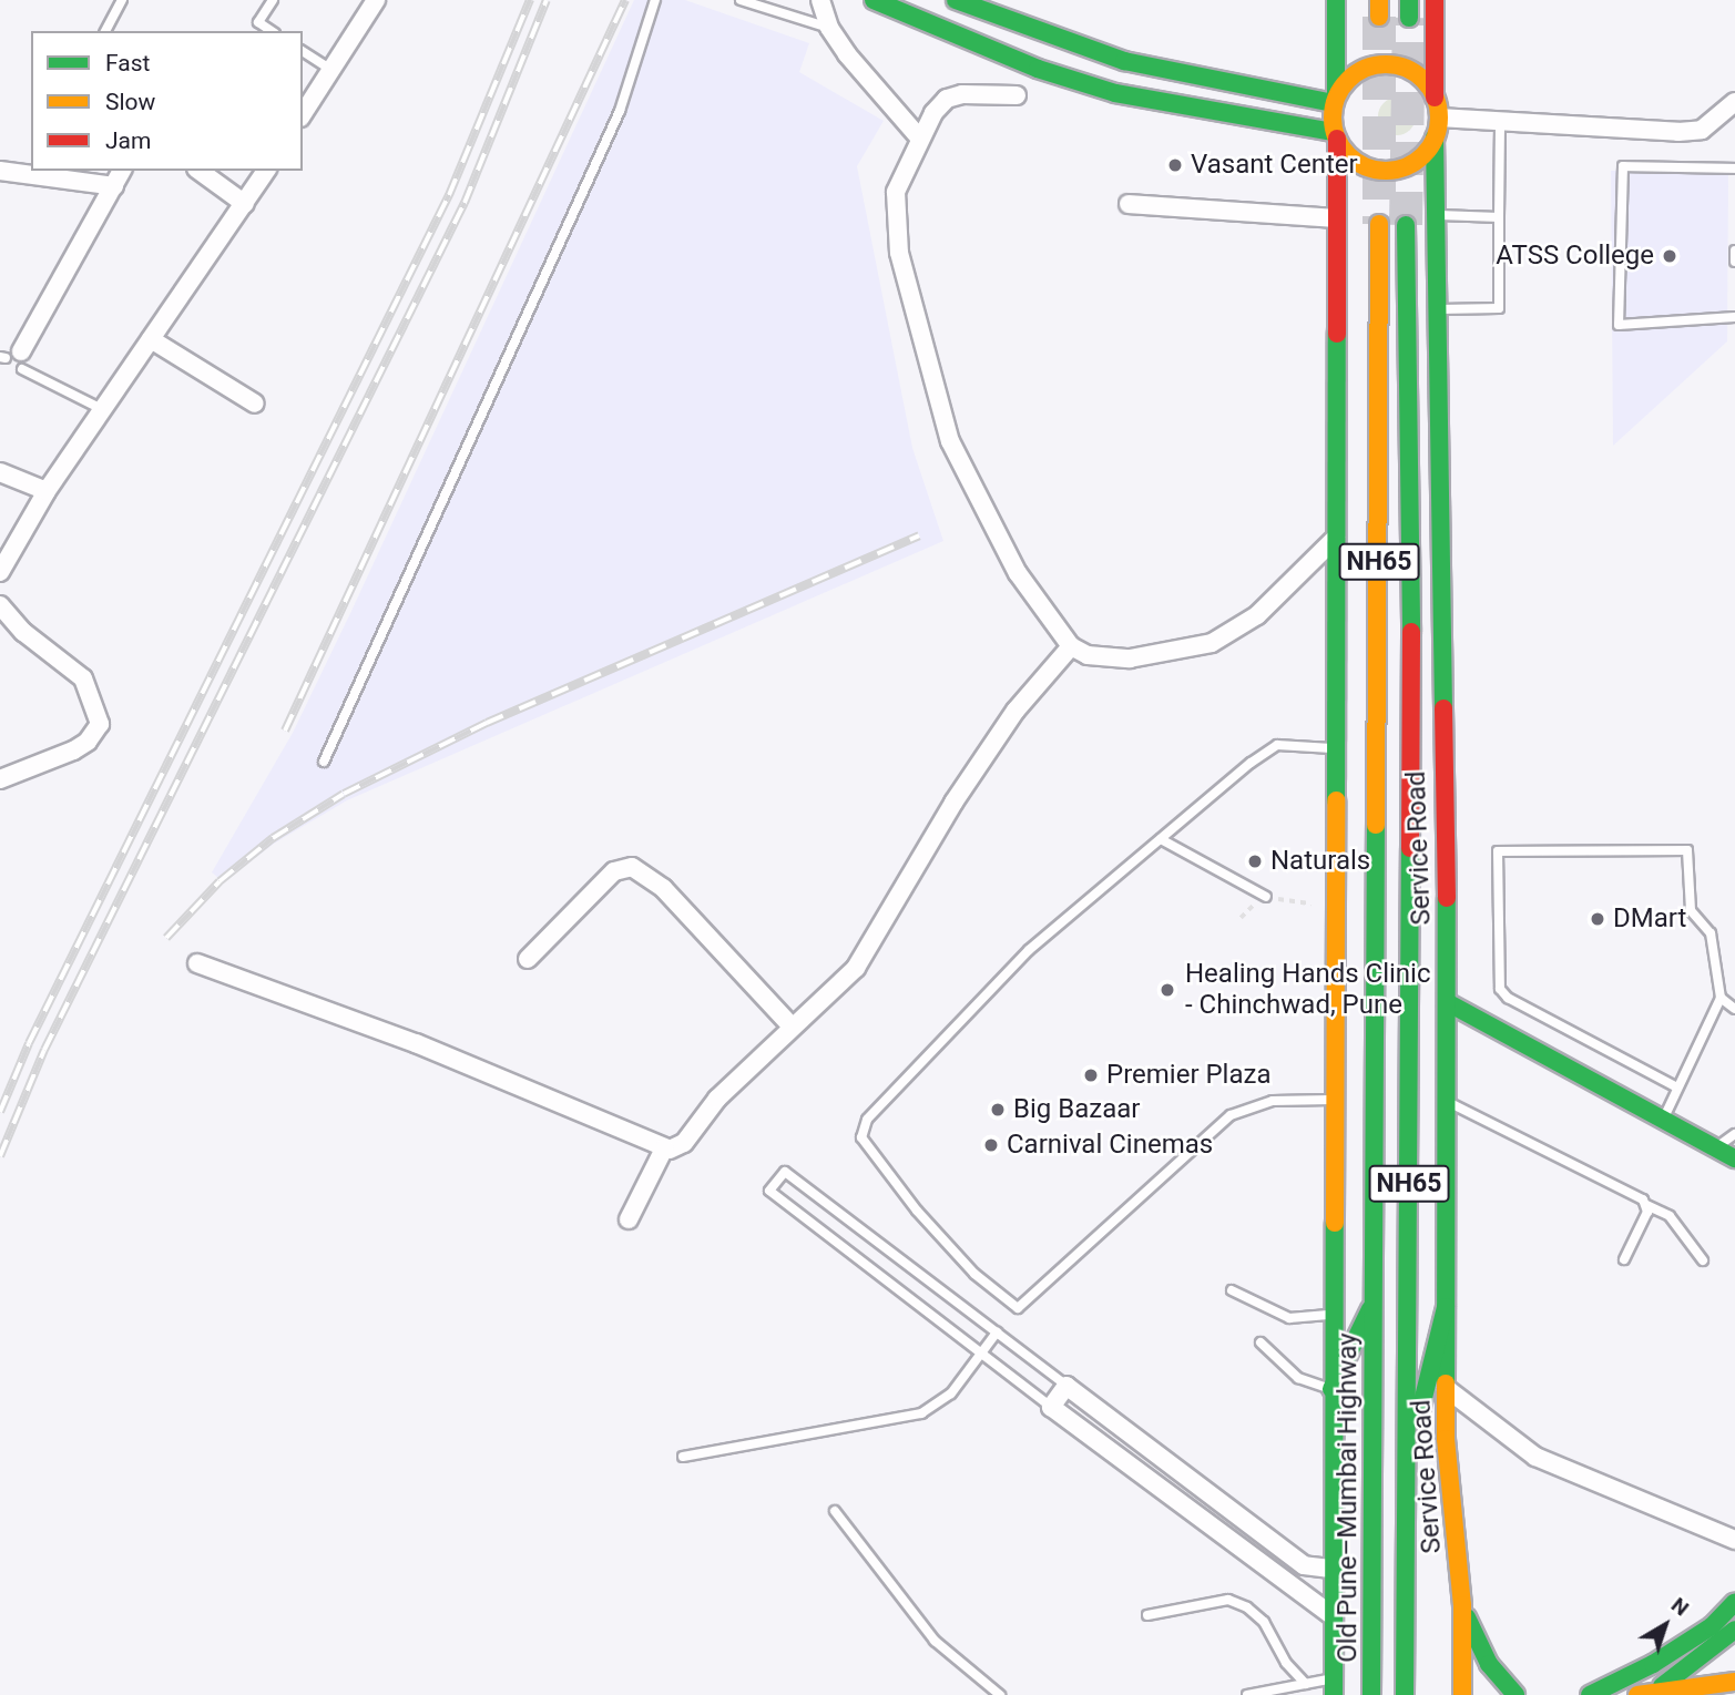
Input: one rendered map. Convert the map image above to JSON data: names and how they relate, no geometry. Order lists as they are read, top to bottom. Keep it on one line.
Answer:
{"streets":{"main road":["NH65","Service Road","Old Pune–Mumbai Highway"]},"crossings":[["NH65","Old Pune–Mumbai Highway"]],"places":["Vasant Center","ATSS College","Naturals","DMart","Healing Hands Clinic - Chinchwad, Pune","Premier Plaza","Big Bazaar","Carnival Cinemas"],"legend":["Fast","Slow","Jam"],"north":"top right"}
